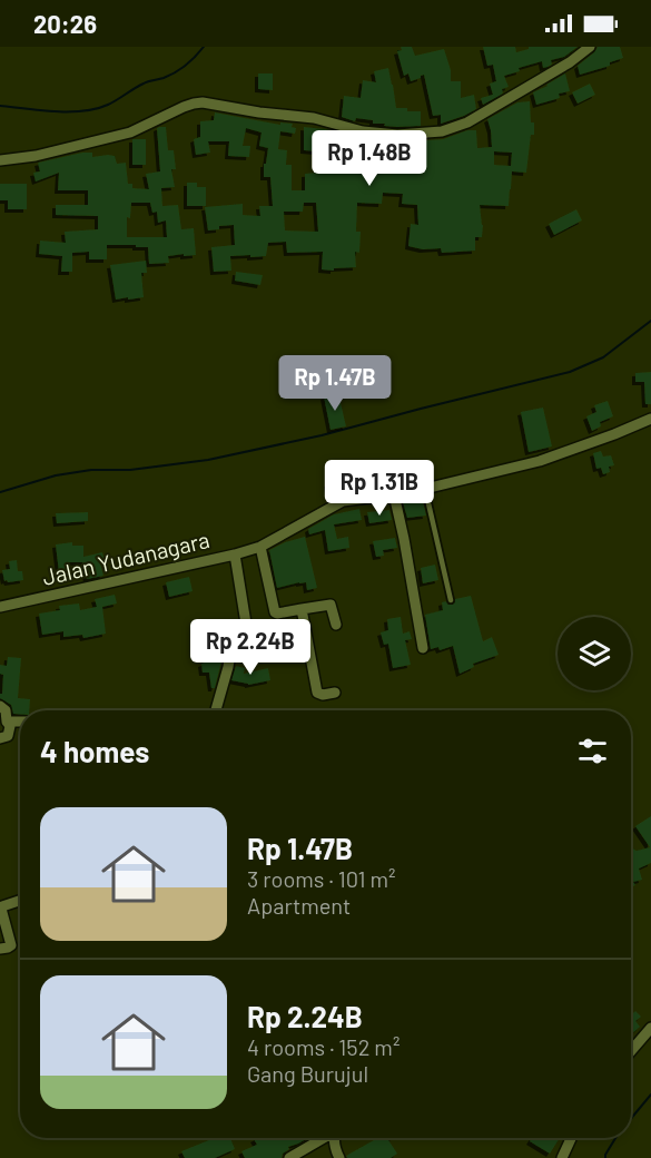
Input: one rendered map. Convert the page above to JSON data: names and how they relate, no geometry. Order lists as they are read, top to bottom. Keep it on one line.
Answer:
{"streets":{"street":["Jalan Yudanagara"]},"page":{"status":"20:26","price":["Rp 1.48B","Rp 1.47B","Rp 1.31B","Rp 2.24B"],"heading":"4 homes","list":[{"name":"Rp 1.47B","note":"3 rooms · 101 m² · Apartment"},{"name":"Rp 2.24B","note":"4 rooms · 152 m² · Gang Burujul"}]}}
